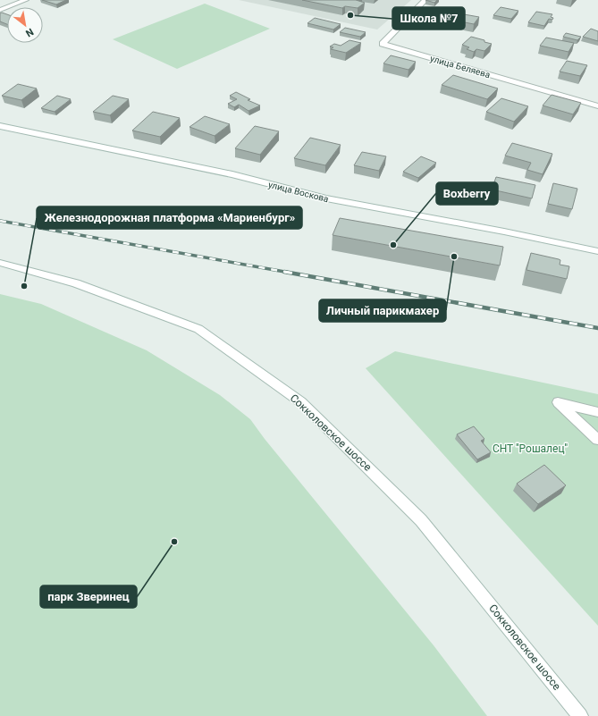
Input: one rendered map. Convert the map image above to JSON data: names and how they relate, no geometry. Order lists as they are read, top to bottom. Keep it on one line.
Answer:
{"streets":{"street":["улица Беляева","улица Воскова","Сокколовское шоссе"]},"parks":["СНТ ''Рошалец''"],"places":["Школа №7","Boxberry","Личный парикмахер","Железнодорожная платформа «Мариенбург»","парк Зверинец"],"north":"bottom right"}
